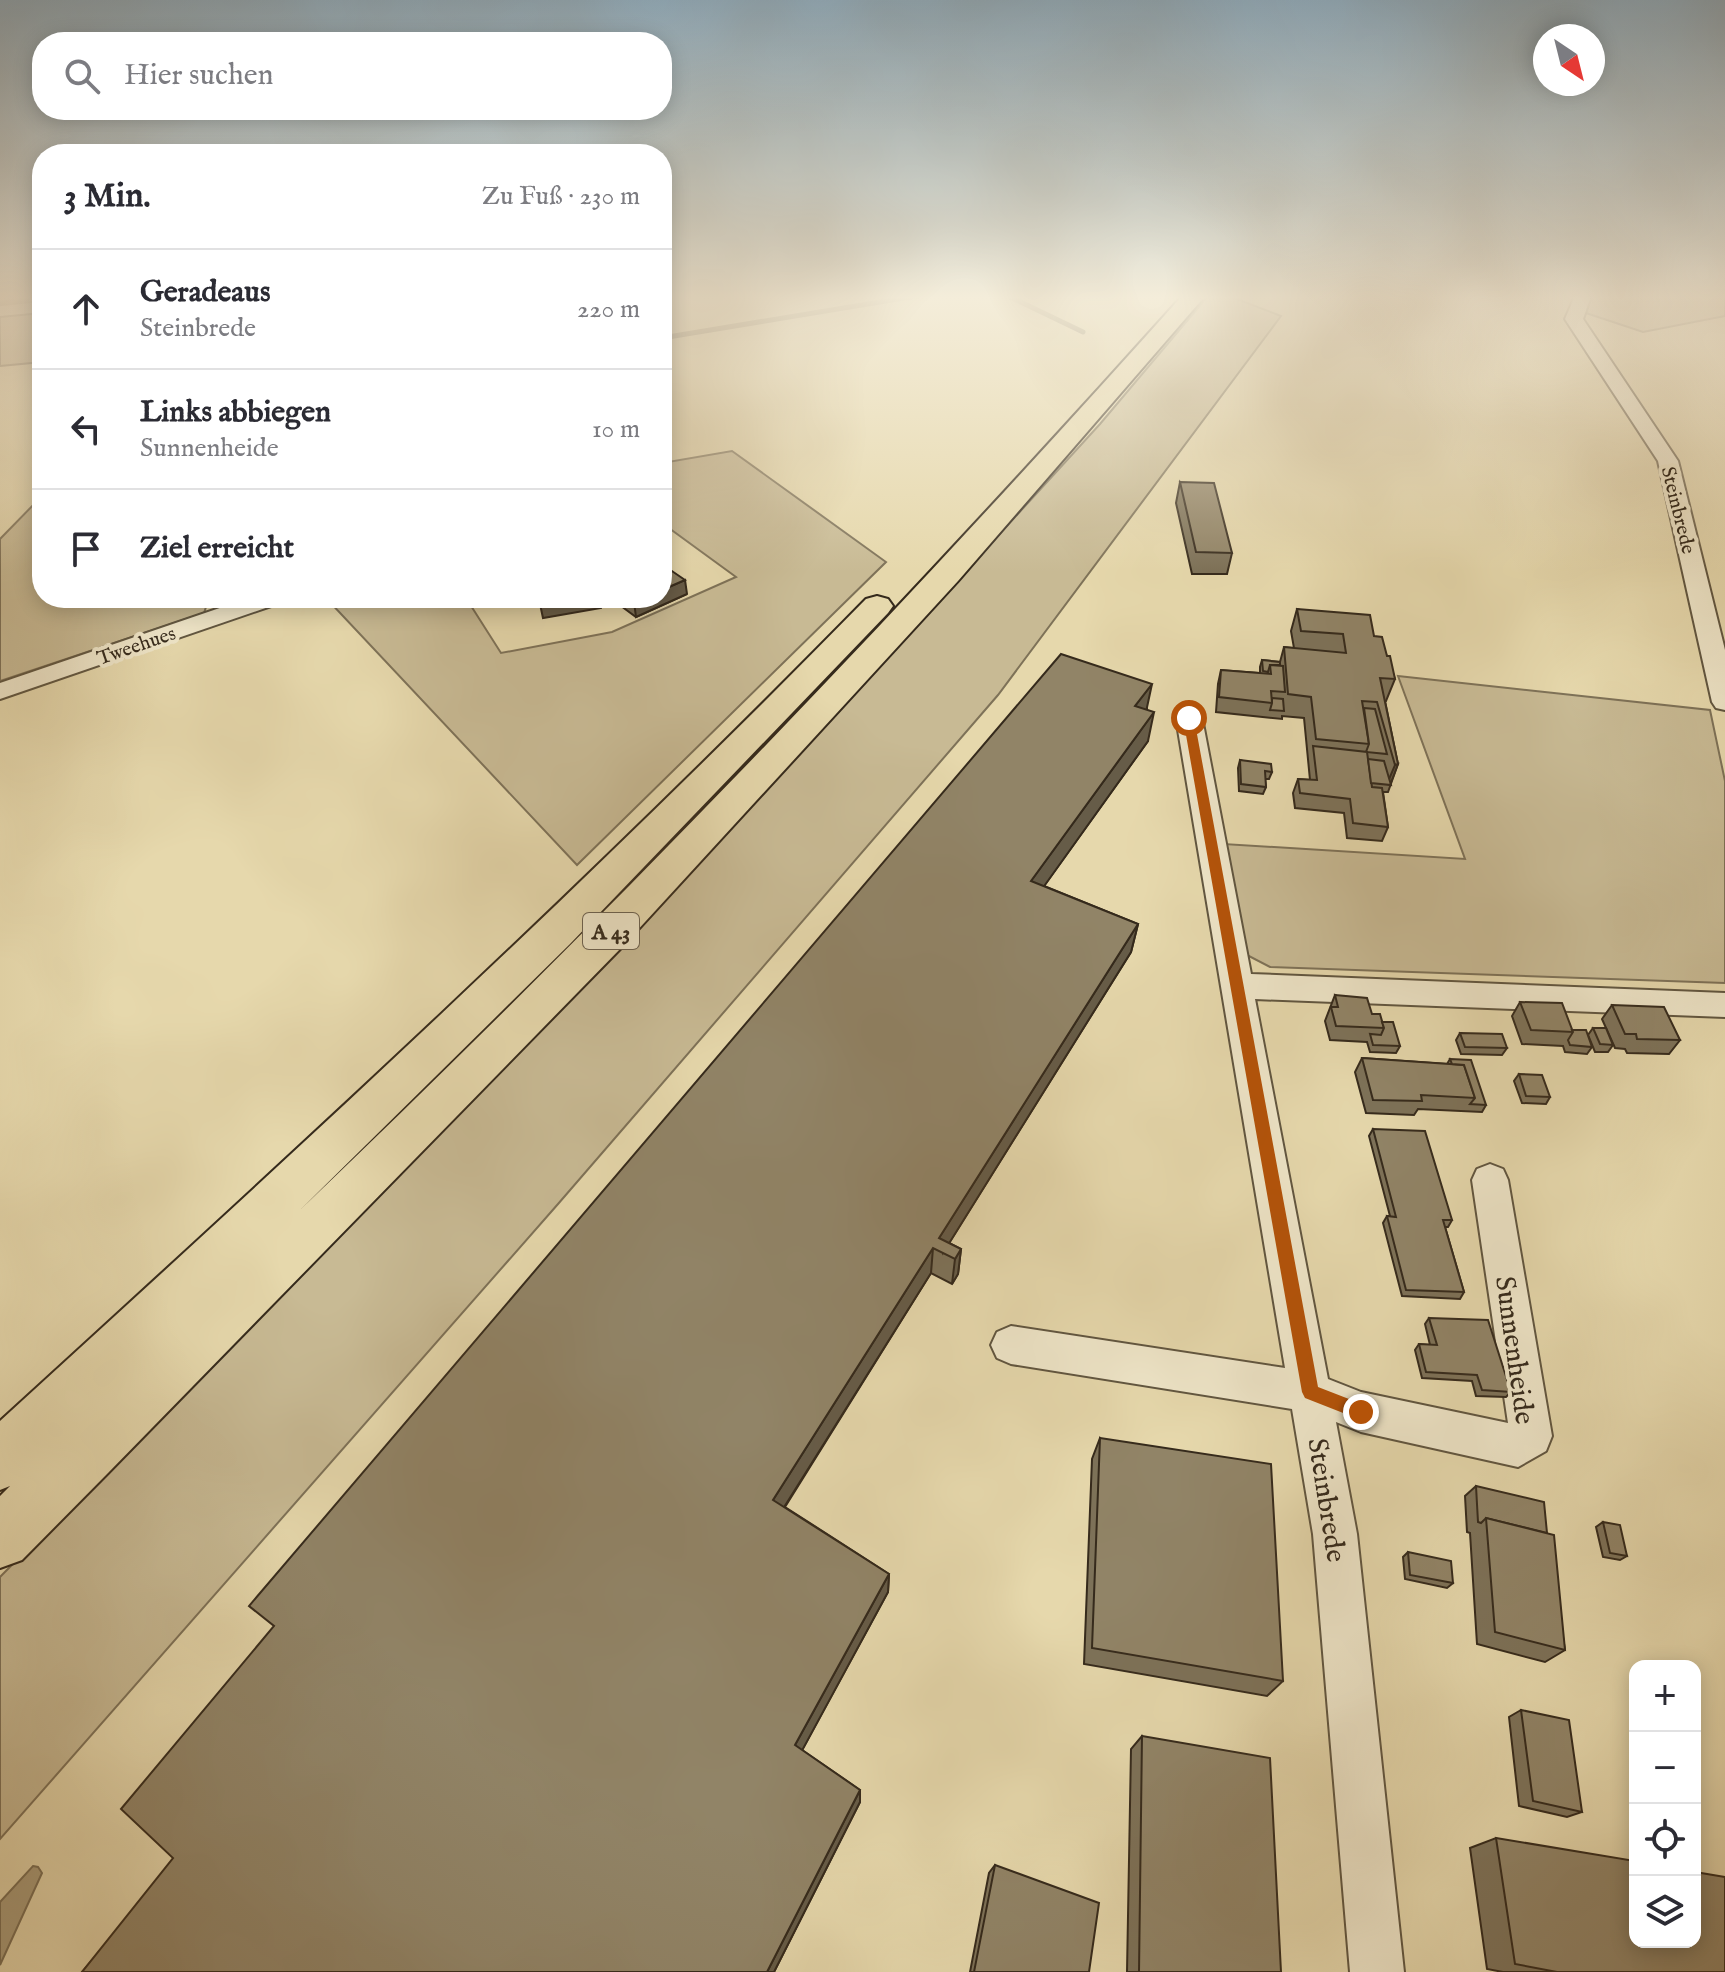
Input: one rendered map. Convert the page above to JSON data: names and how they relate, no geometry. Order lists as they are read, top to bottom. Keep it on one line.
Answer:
{"streets":{"highway":["A 43"],"street":["Steinbrede","Tweehues","Sunnenheide"]},"crossings":[["Steinbrede","Sunnenheide"]],"north":"bottom right","page":{"search":"Hier suchen","heading":["3 Min.","Zu Fuß · 230 m"],"list":[["Geradeaus","Steinbrede","220 m"],["Links abbiegen","Sunnenheide","10 m"],"Ziel erreicht"],"map_buttons":["+","−"]}}
